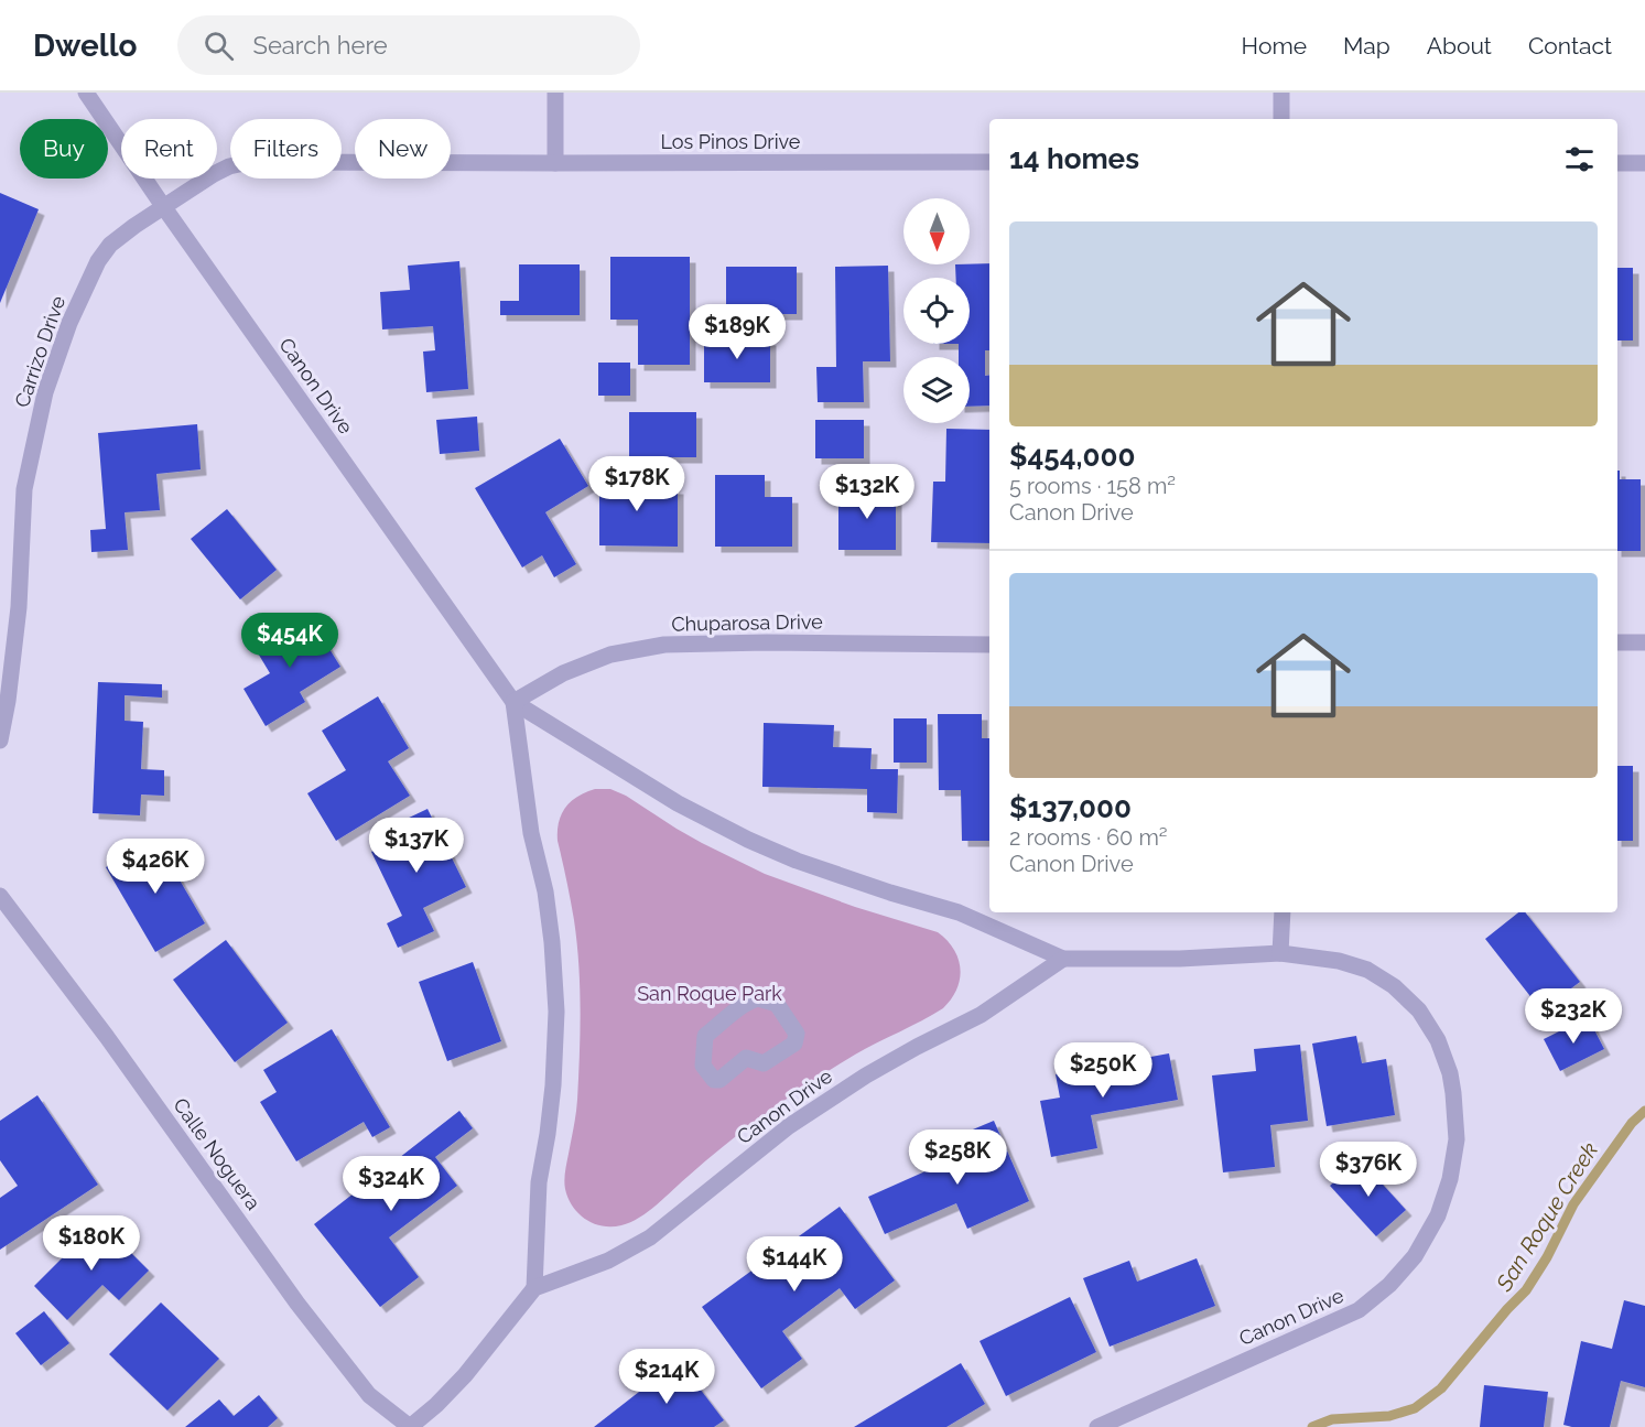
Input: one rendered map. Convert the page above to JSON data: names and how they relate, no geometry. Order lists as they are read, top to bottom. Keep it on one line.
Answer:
{"streets":{"street":["Los Pinos Drive","Carrizo Drive","Canon Drive","Chuparosa Drive","Calle Noguera"]},"crossings":[["Los Pinos Drive","Carrizo Drive"],["Los Pinos Drive","Canon Drive"],["Carrizo Drive","Canon Drive"],["Canon Drive","Chuparosa Drive"]],"water":["San Roque Creek"],"parks":["San Roque Park"],"north":"bottom","page":{"header":"Dwello","search":"Search here","nav":["Home","Map","About","Contact"],"chip":["Buy","Rent","Filters","New"],"heading":"14 homes","list":[{"name":"$454,000","note":"5 rooms · 158 m² · Canon Drive"},{"name":"$137,000","note":"2 rooms · 60 m² · Canon Drive"}],"price":["$189K","$178K","$132K","$454K","$137K","$426K","$232K","$250K","$258K","$376K","$324K","$180K","$144K","$214K"]}}
